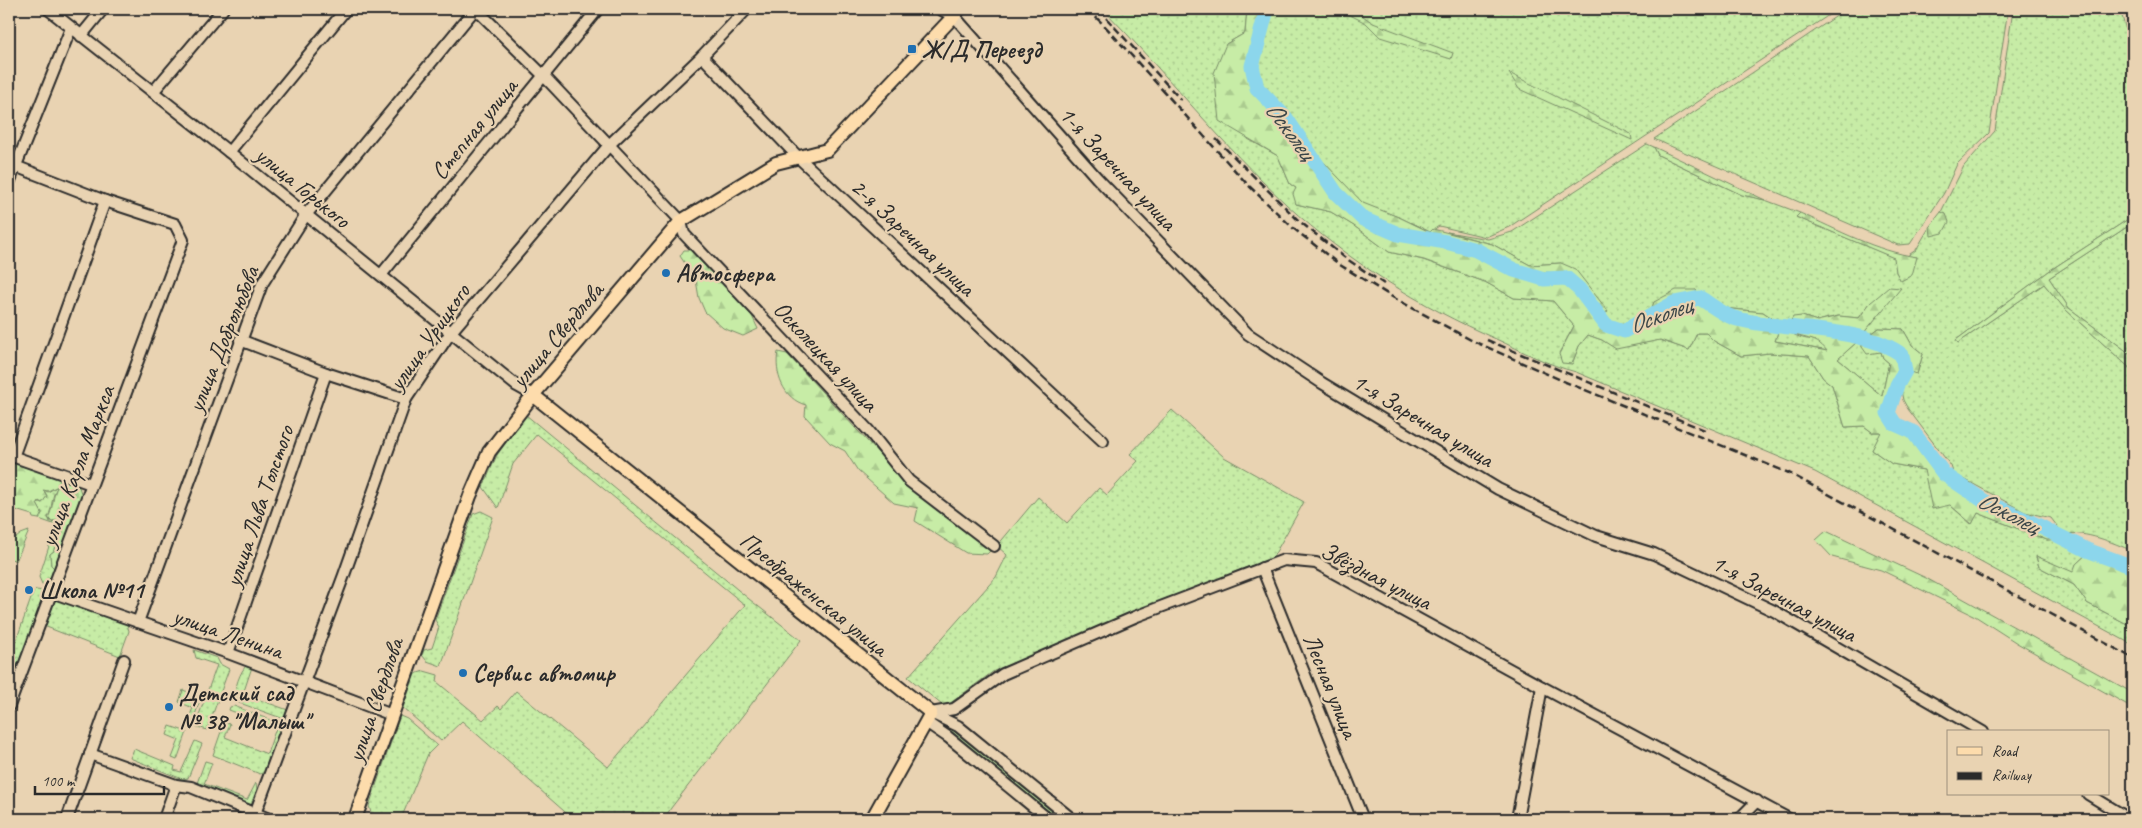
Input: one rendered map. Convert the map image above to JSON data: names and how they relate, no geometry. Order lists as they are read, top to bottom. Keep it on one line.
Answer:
{"streets":{"main road":["улица Свердлова","Преображенская улица"],"street":["Степная улица","1-я Заречная улица","улица Горького","2-я Заречная улица","улица Урицкого","улица Добролюбова","Осколецкая улица","улица Карла Маркса","улица Льва Толстого","Звёздная улица","улица Ленина","Лесная улица"]},"crossings":[["Степная улица","улица Горького"],["Степная улица","Осколецкая улица"],["1-я Заречная улица","улица Свердлова"],["улица Горького","улица Свердлова"],["улица Горького","улица Урицкого"],["улица Горького","улица Добролюбова"],["улица Горького","Преображенская улица"],["2-я Заречная улица","улица Свердлова"],["2-я Заречная улица","улица Урицкого"],["улица Свердлова","Осколецкая улица"],["улица Свердлова","Преображенская улица"],["улица Свердлова","улица Ленина"],["улица Урицкого","Осколецкая улица"],["улица Урицкого","улица Ленина"],["улица Добролюбова","Осколецкая улица"],["улица Добролюбова","улица Ленина"],["улица Карла Маркса","улица Ленина"],["улица Льва Толстого","улица Ленина"],["Звёздная улица","Преображенская улица"],["Звёздная улица","Лесная улица"]],"water":["Осколец"],"places":{"transit":["Ж/Д Переезд"],"other":["Автосфера","Школа №11","Сервис автомир","Детский сад № 38 \"Малыш\""]},"legend":["Road","Railway"],"scale_bar":"100 m"}
